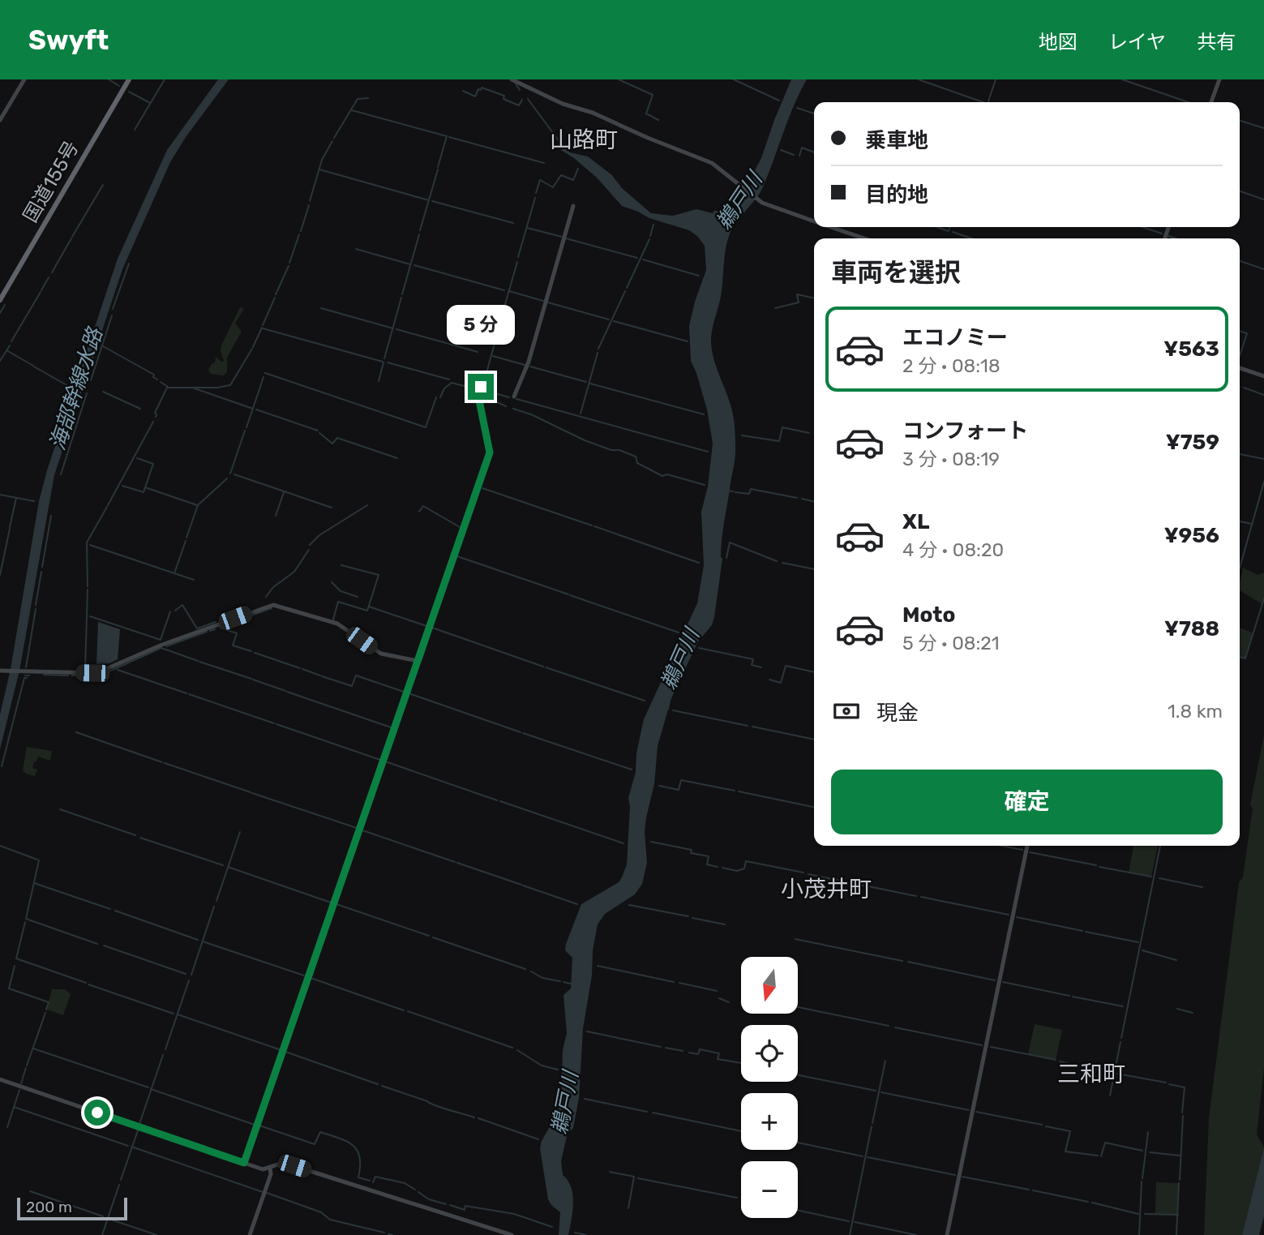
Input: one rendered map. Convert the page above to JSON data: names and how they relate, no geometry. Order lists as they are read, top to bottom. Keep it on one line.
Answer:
{"streets":{"highway":["国道155号"]},"districts":["山路町","小茂井町","三和町"],"water":["鵜戸川","海部幹線水路"],"scale_bar":"200 m","north":"bottom","page":{"header":"Swyft","nav":["地図","レイヤ","共有"],"banner":["乗車地","目的地"],"heading":"車両を選択","bubble":"5 分","list":[{"name":"エコノミー","note":"2 分 · 08:18","value":"¥563"},{"name":"コンフォート","note":"3 分 · 08:19","value":"¥759"},{"name":"XL","note":"4 分 · 08:20","value":"¥956"},{"name":"Moto","note":"5 分 · 08:21","value":"¥788"}],"pay":["現金","1.8 km"],"buttons":"確定","map_buttons":["+","−"],"scale":"200 m"}}
